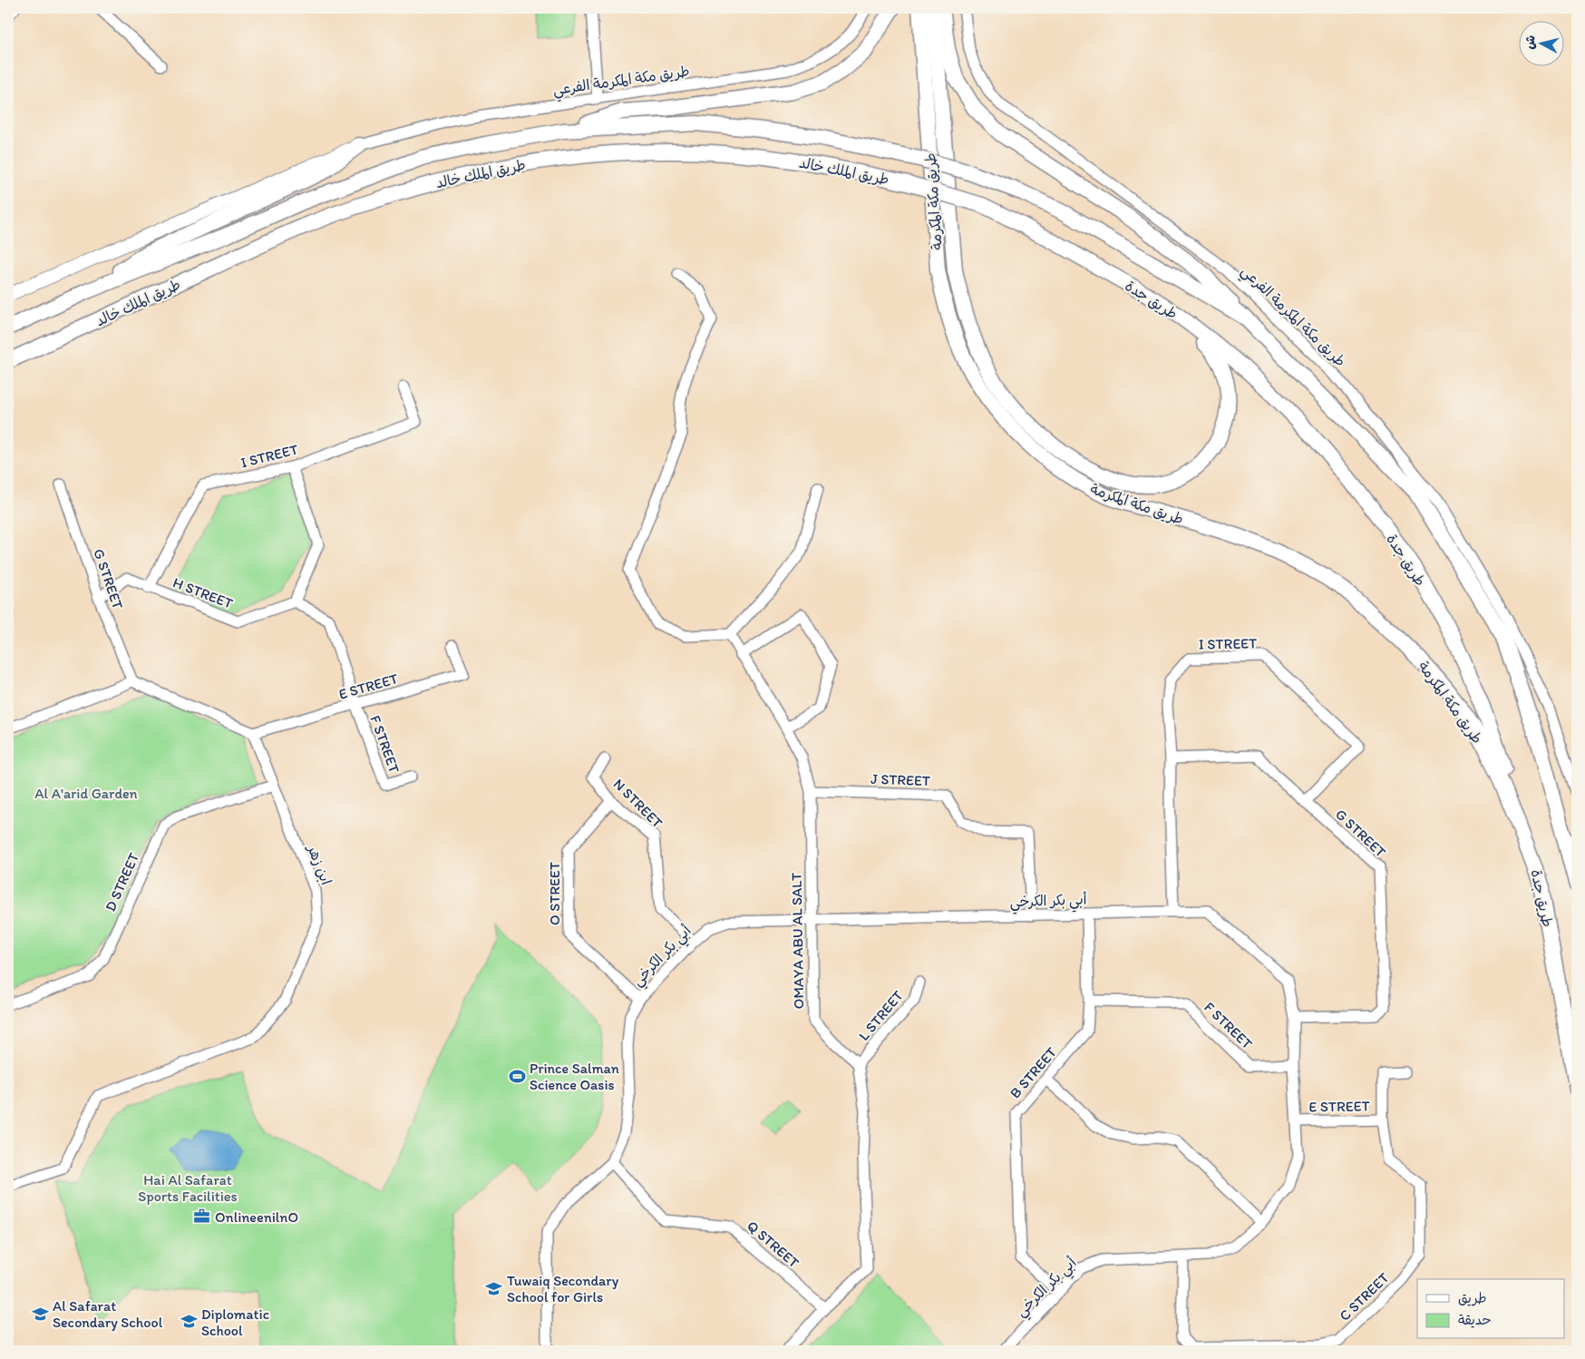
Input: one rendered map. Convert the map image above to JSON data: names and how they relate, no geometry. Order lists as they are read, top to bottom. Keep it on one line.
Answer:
{"streets":{"highway":["طريق الملك خالد","طريق مكة المكرمة","طريق جدة"],"street":["طريق مكة المكرمة الفرعي","I STREET","G STREET","H STREET","E STREET","F STREET","J STREET","N STREET","ابن زهر","D STREET","O STREET","أبي بكر الكرخي","OMAYA ABU AL SALT","L STREET","B STREET","Q STREET","C STREET"]},"crossings":[["طريق الملك خالد","طريق جدة"],["طريق مكة المكرمة","طريق جدة"],["I STREET","G STREET"],["I STREET","H STREET"],["I STREET","أبي بكر الكرخي"],["G STREET","H STREET"],["G STREET","أبي بكر الكرخي"],["H STREET","F STREET"],["E STREET","F STREET"],["E STREET","ابن زهر"],["E STREET","أبي بكر الكرخي"],["E STREET","C STREET"],["F STREET","أبي بكر الكرخي"],["F STREET","B STREET"],["J STREET","أبي بكر الكرخي"],["J STREET","OMAYA ABU AL SALT"],["N STREET","O STREET"],["N STREET","أبي بكر الكرخي"],["ابن زهر","D STREET"],["O STREET","أبي بكر الكرخي"],["أبي بكر الكرخي","OMAYA ABU AL SALT"],["أبي بكر الكرخي","B STREET"],["أبي بكر الكرخي","Q STREET"],["أبي بكر الكرخي","C STREET"],["OMAYA ABU AL SALT","L STREET"]],"parks":["Al A'arid Garden","Hai Al Safarat Sports Facilities"],"places":{"sports":["Prince Salman Science Oasis"],"office":["OnlineenilnO"],"school or university":["Tuwaiq Secondary School for Girls","Al Safarat Secondary School","Diplomatic School"]},"legend":["طريق","حديقة"],"north":"left"}
